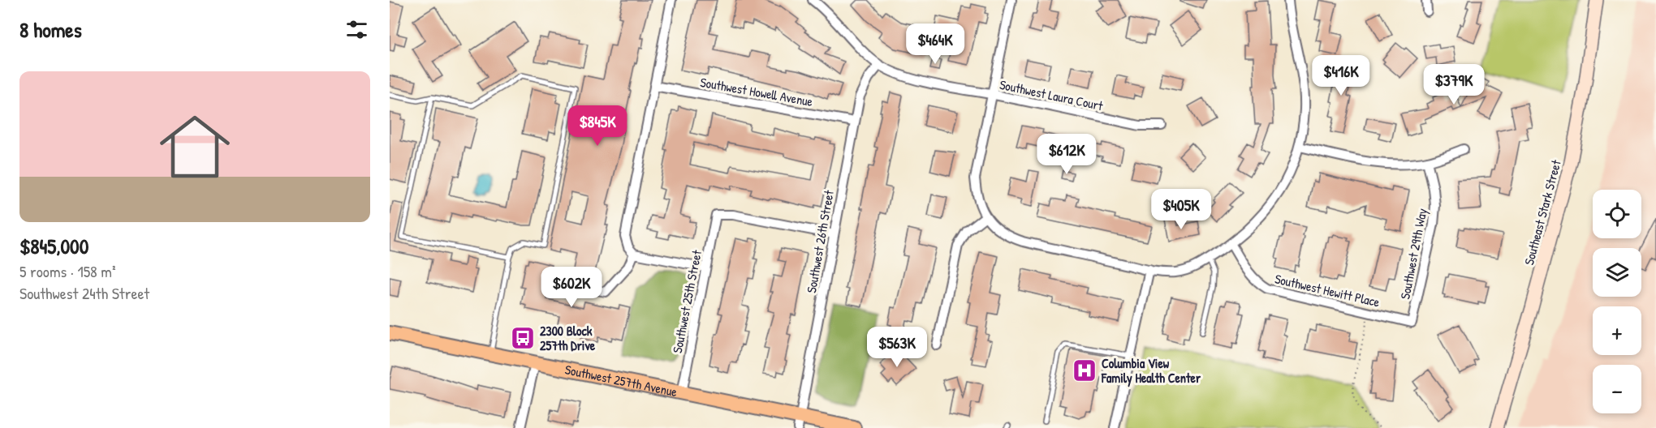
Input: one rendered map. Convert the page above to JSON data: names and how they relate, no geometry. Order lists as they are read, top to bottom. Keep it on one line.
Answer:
{"streets":{"main road":["Southeast Stark Street","Southwest 257th Avenue"],"street":["Southwest Howell Avenue","Southwest Laura Court","Southwest 26th Street","Southwest 29th Way","Southwest Hewitt Place","Southwest 25th Street"]},"crossings":[["Southwest Howell Avenue","Southwest 26th Street"],["Southwest Laura Court","Southwest 26th Street"],["Southwest 26th Street","Southwest 25th Street"],["Southwest 26th Street","Southwest 257th Avenue"],["Southwest 29th Way","Southwest Hewitt Place"],["Southwest 25th Street","Southwest 257th Avenue"]],"places":{"bus stop":["2300 Block 257th Drive"],"hospital":["Columbia View Family Health Center"]},"page":{"heading":"8 homes","price":["$464K","$416K","$379K","$845K","$612K","$405K","$602K","$563K"],"list":[{"name":"$845,000","note":"5 rooms · 158 m² · Southwest 24th Street"}],"map_buttons":["+","−"]}}
